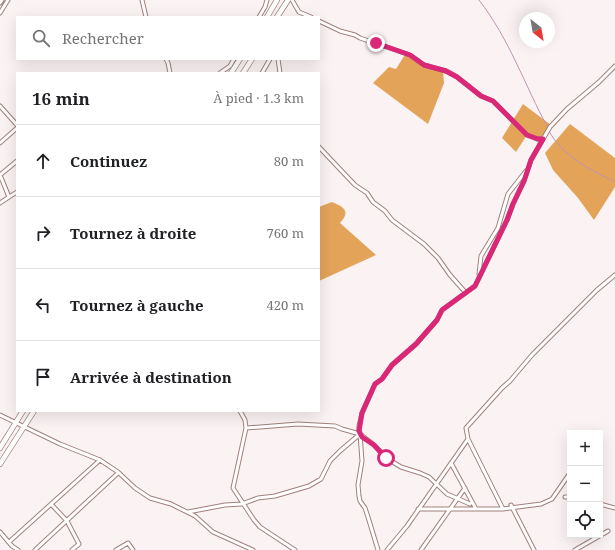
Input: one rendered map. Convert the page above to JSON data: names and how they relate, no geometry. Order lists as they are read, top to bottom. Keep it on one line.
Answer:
{"north":"bottom right","page":{"search":"Rechercher","heading":["16 min","À pied · 1.3 km"],"list":[["Continuez","80 m"],["Tournez à droite","760 m"],["Tournez à gauche","420 m"],"Arrivée à destination"],"map_buttons":["+","−"]}}
